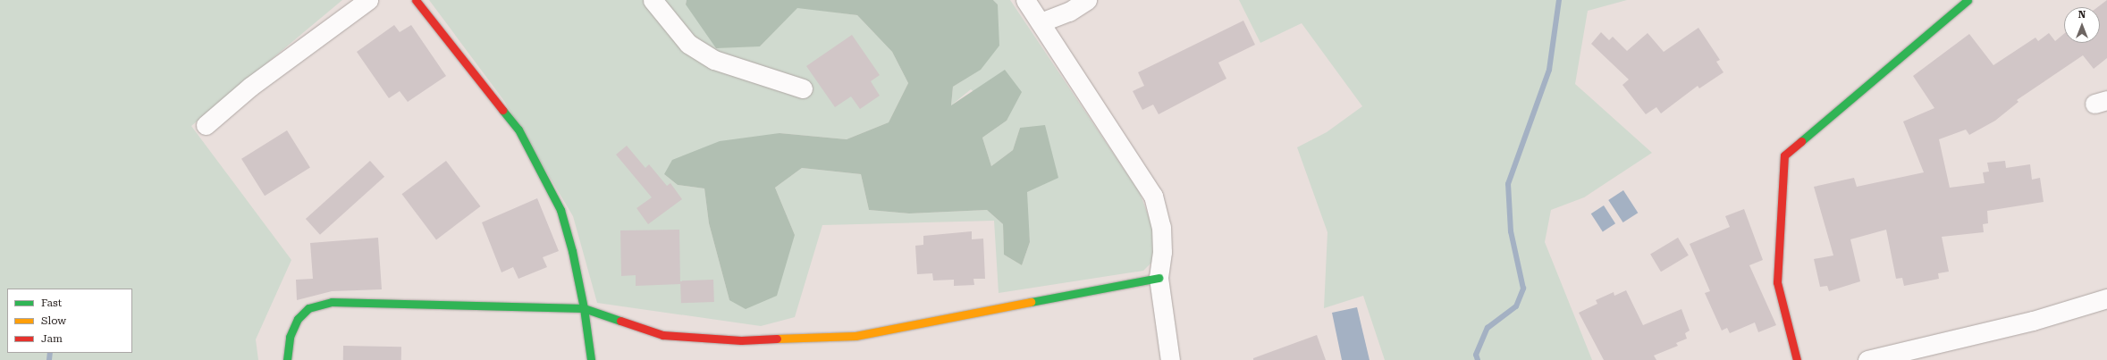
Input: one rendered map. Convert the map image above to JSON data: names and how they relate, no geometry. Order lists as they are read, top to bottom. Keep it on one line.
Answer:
{"legend":["Fast","Slow","Jam"],"north":"top"}
